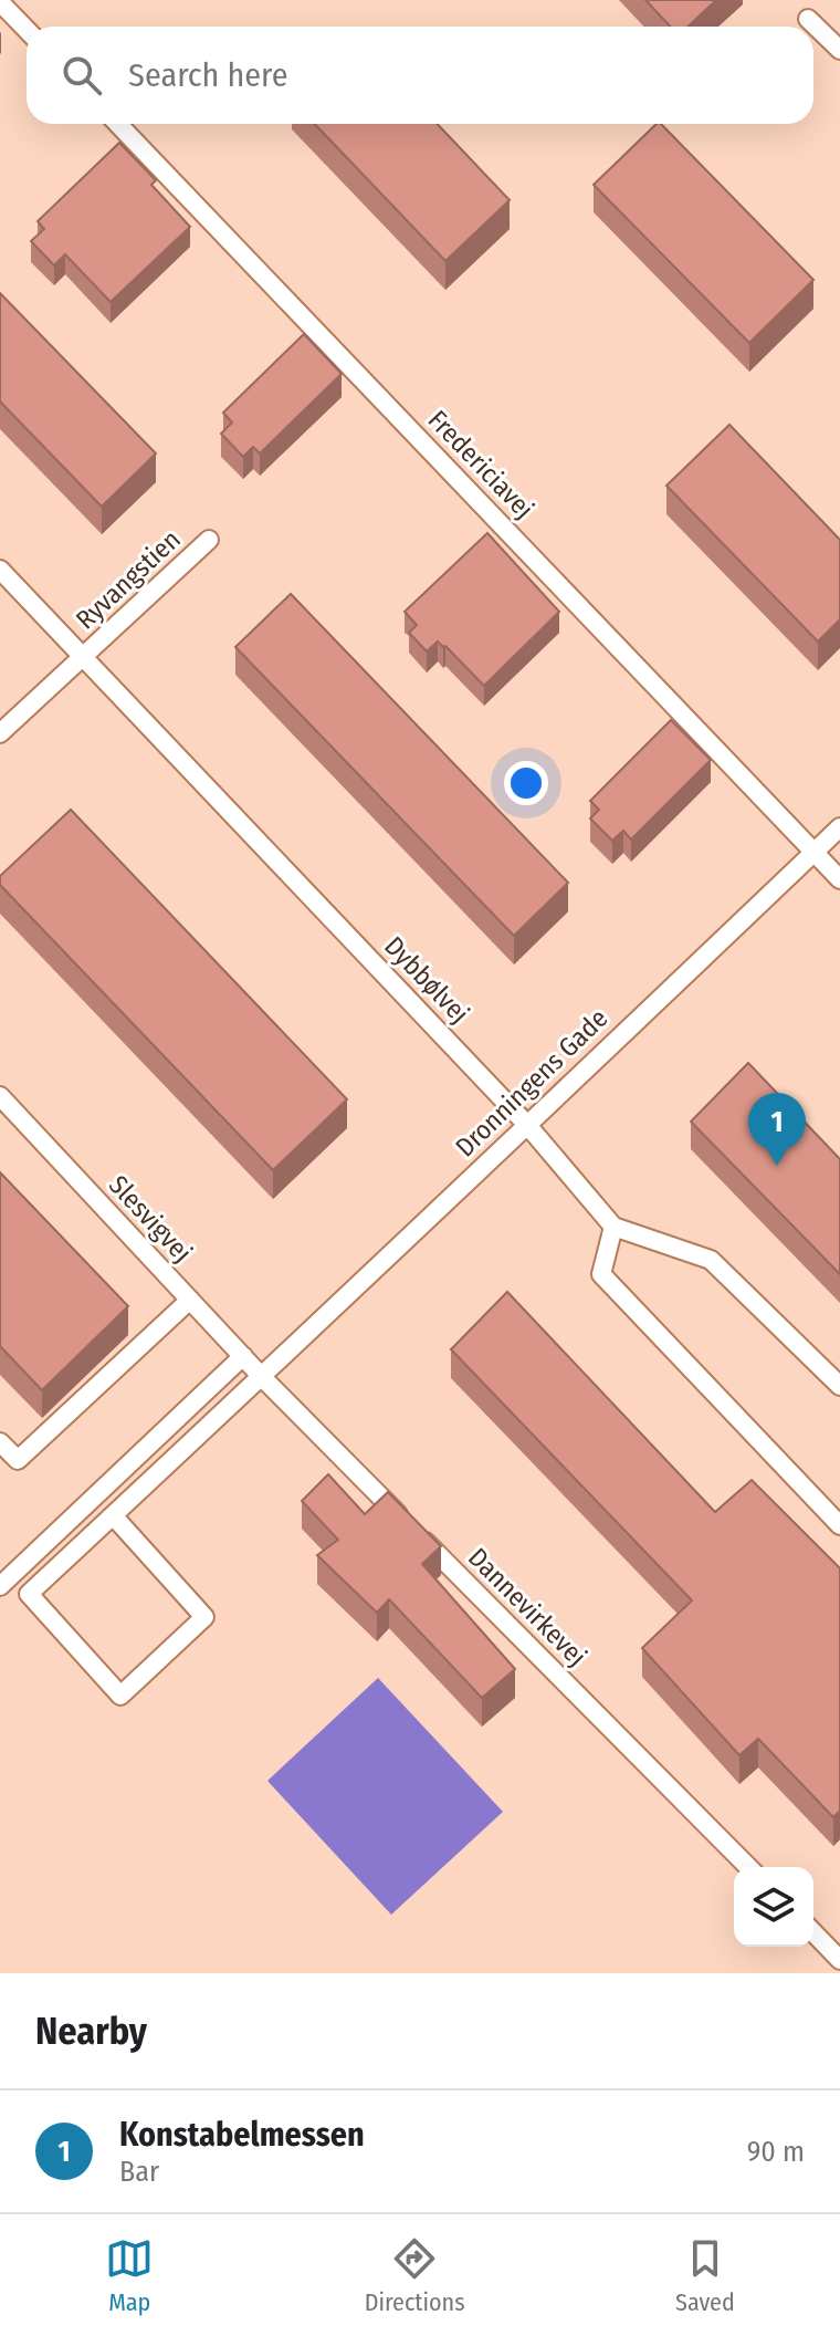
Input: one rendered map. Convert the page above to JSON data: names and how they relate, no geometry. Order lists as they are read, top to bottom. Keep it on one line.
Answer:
{"streets":{"lane":["Fredericiavej","Ryvangstien","Dybbølvej","Dronningens Gade","Slesvigvej","Dannevirkevej"]},"crossings":[["Fredericiavej","Dronningens Gade"],["Ryvangstien","Dybbølvej"],["Dybbølvej","Dronningens Gade"],["Dronningens Gade","Slesvigvej"],["Dronningens Gade","Dannevirkevej"],["Slesvigvej","Dannevirkevej"]],"page":{"search":"Search here","pins":"1","heading":"Nearby","list":[{"mark":"1","name":"Konstabelmessen","note":"Bar","value":"90 m"}],"nav":["Map","Directions","Saved"]}}
